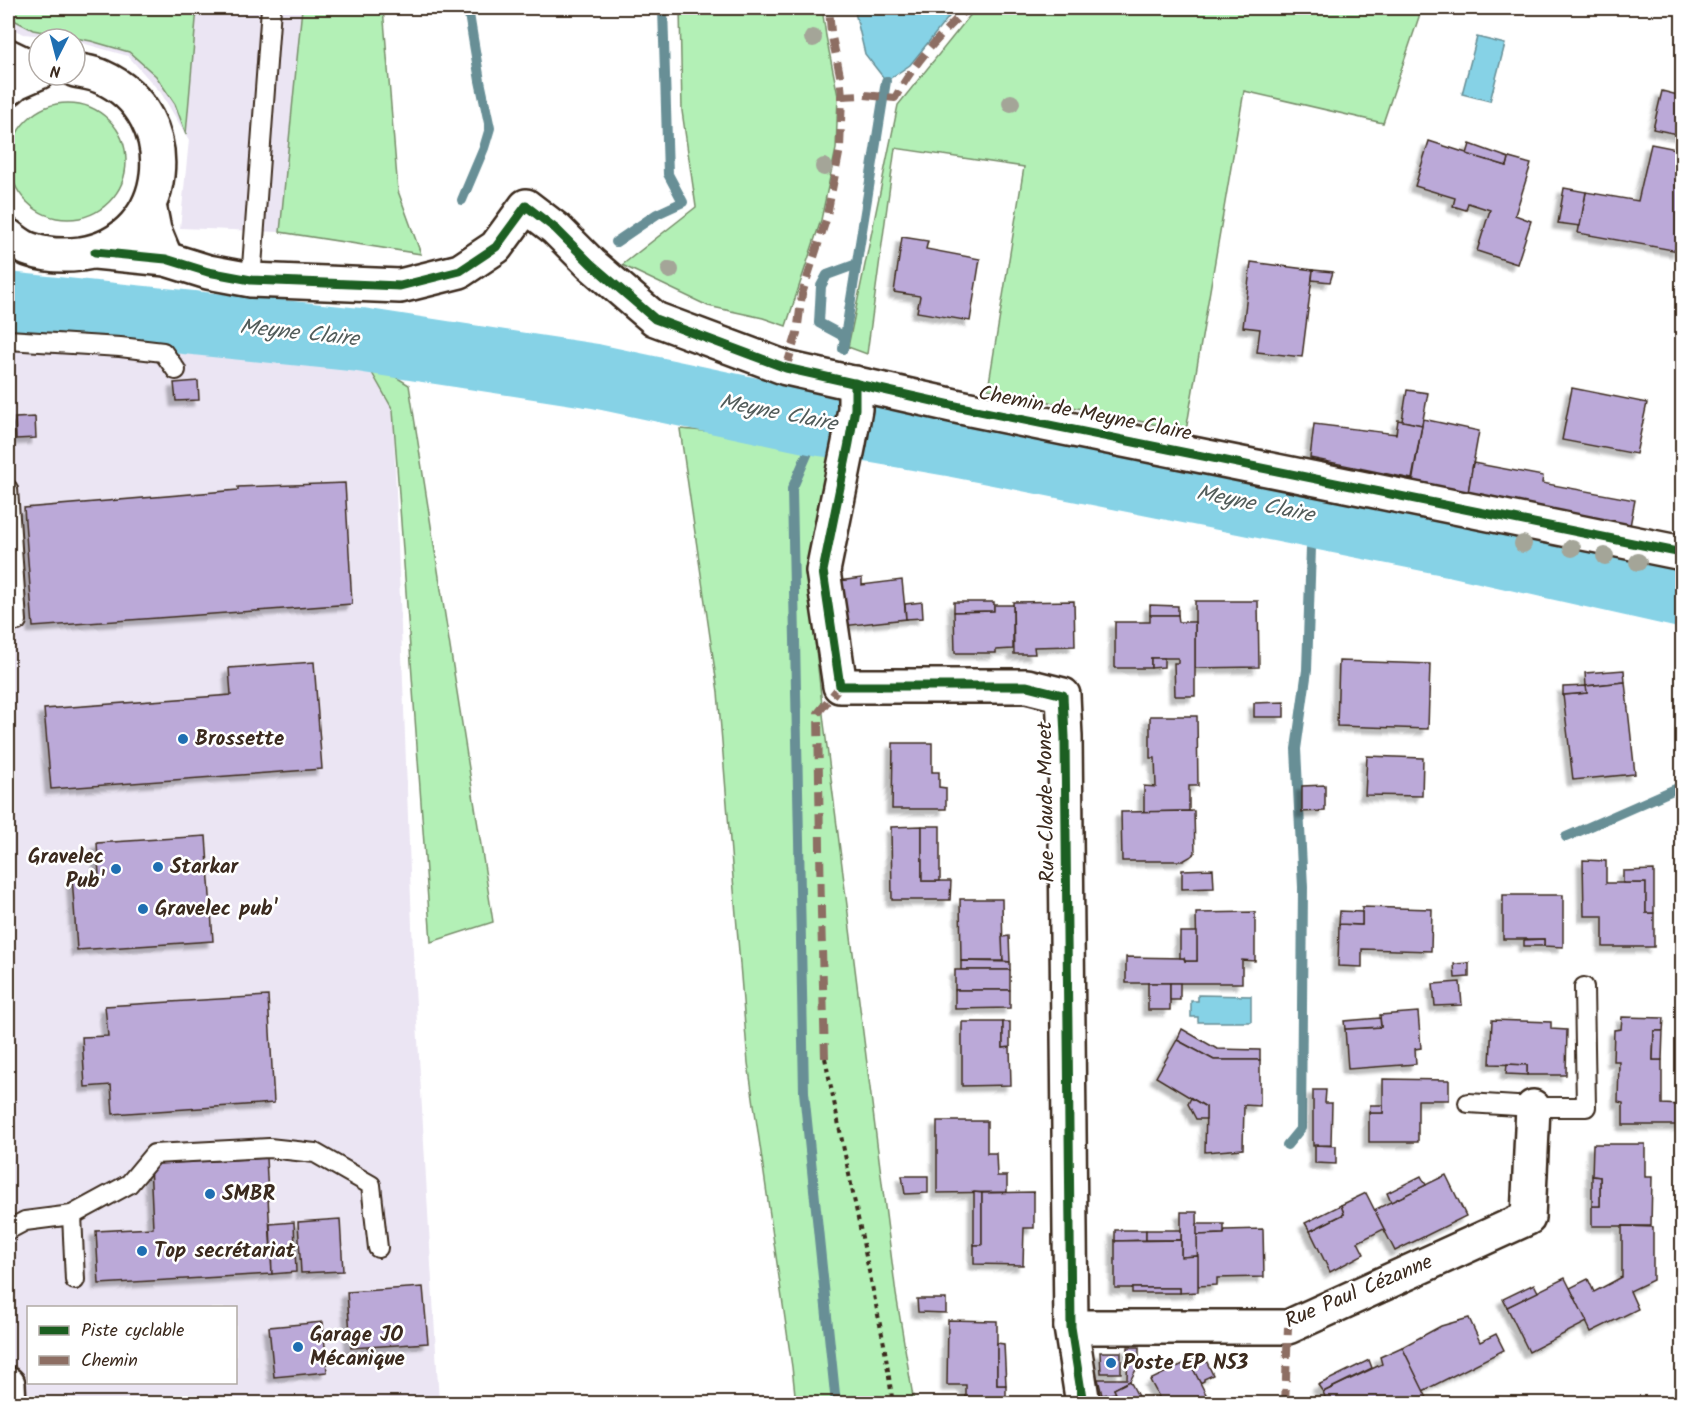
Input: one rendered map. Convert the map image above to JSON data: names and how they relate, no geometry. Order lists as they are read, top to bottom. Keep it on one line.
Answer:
{"streets":{"street":["Chemin de Meyne Claire","Rue Claude Monet","Rue Paul Cézanne"]},"crossings":[["Chemin de Meyne Claire","Rue Claude Monet"],["Rue Claude Monet","Rue Paul Cézanne"]],"water":["Meyne Claire"],"places":["Brossette","Starkar","Gravelec Pub'","Gravelec pub'","SMBR","Top secrétariat","Garage JO Mécanique","Poste EP N53"],"legend":["Piste cyclable","Chemin"],"north":"bottom"}
